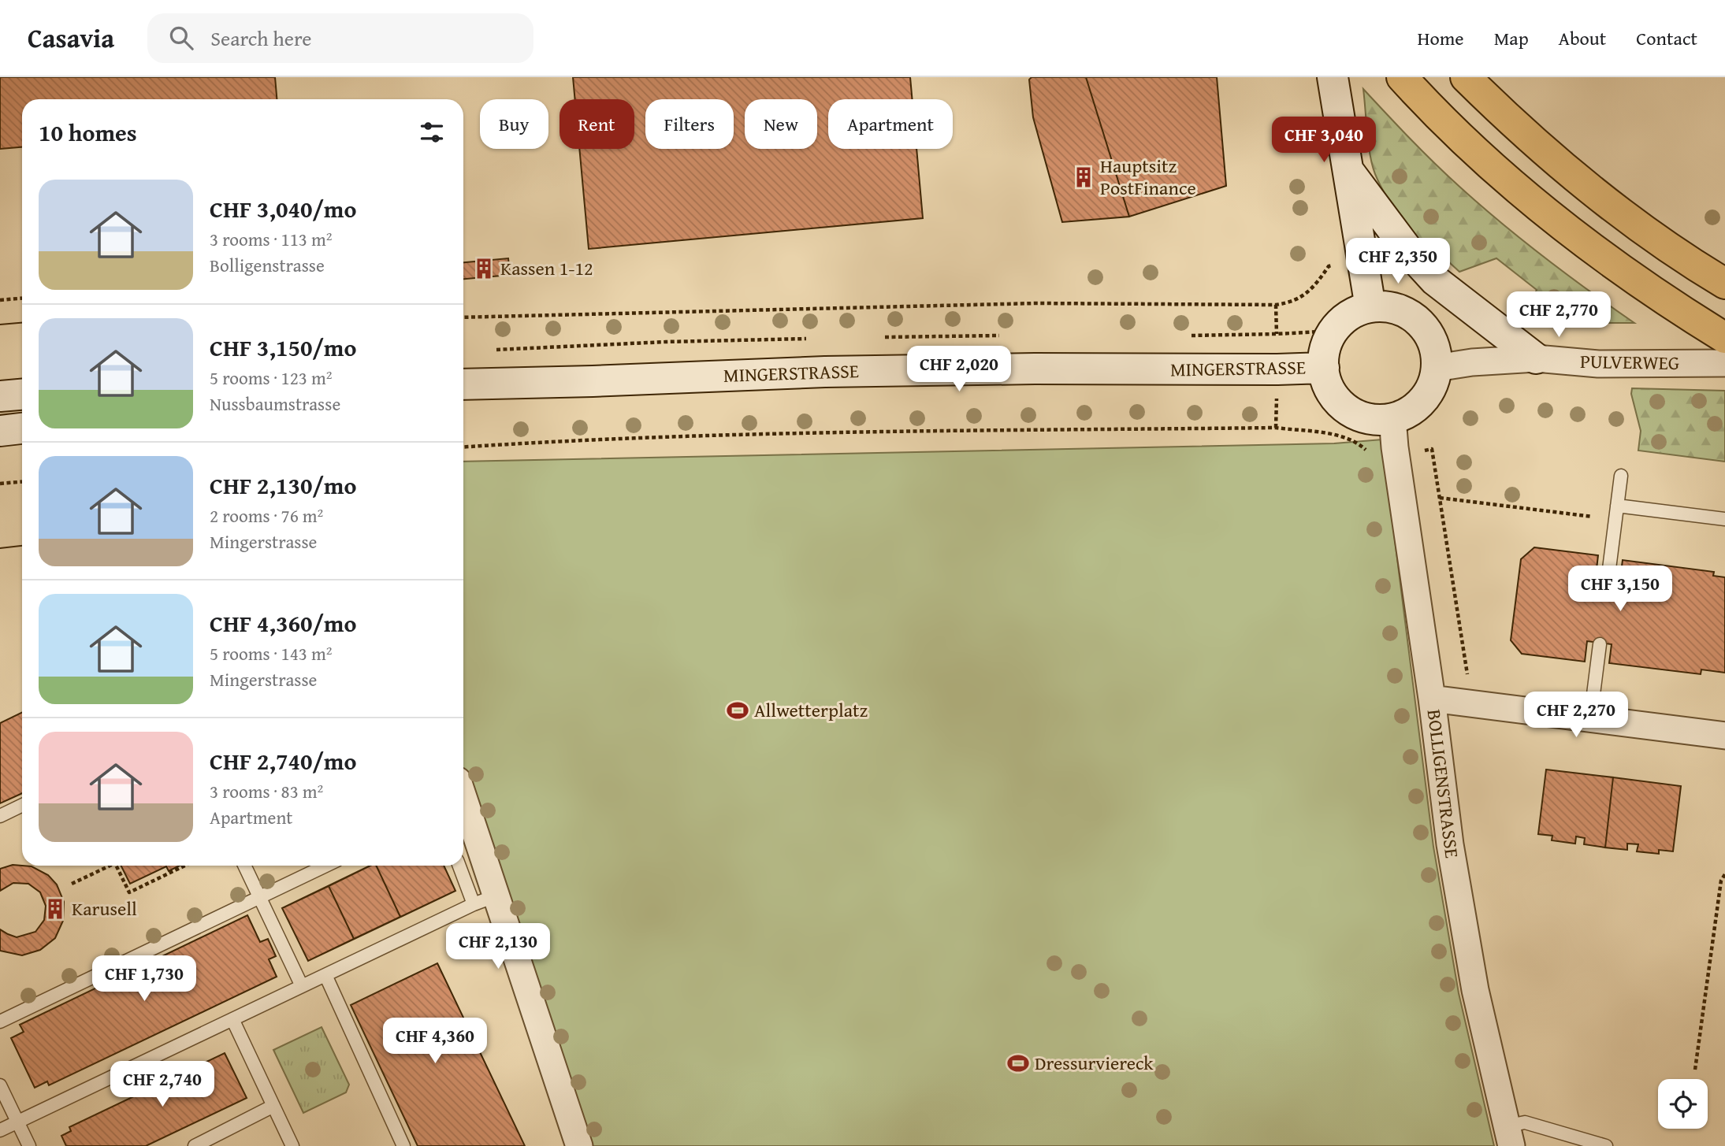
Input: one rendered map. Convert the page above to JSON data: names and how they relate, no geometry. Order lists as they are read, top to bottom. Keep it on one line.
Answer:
{"streets":{"main road":["MINGERSTRASSE"],"street":["PULVERWEG","BOLLIGENSTRASSE"]},"crossings":[["PULVERWEG","MINGERSTRASSE"],["PULVERWEG","BOLLIGENSTRASSE"],["MINGERSTRASSE","BOLLIGENSTRASSE"]],"places":{"building":["Hauptsitz PostFinance","Kassen 1-12","Karusell"],"sports":["Allwetterplatz","Dressurviereck"]},"page":{"header":"Casavia","search":"Search here","nav":["Home","Map","About","Contact"],"chip":["Buy","Rent","Filters","New","Apartment"],"heading":"10 homes","price":["CHF 3,040","CHF 2,350","CHF 2,770","CHF 2,020","CHF 3,150","CHF 2,270","CHF 2,130","CHF 1,730","CHF 4,360","CHF 2,740"],"list":[{"name":"CHF 3,040/mo","note":"3 rooms · 113 m² · Bolligenstrasse"},{"name":"CHF 3,150/mo","note":"5 rooms · 123 m² · Nussbaumstrasse"},{"name":"CHF 2,130/mo","note":"2 rooms · 76 m² · Mingerstrasse"},{"name":"CHF 4,360/mo","note":"5 rooms · 143 m² · Mingerstrasse"},{"name":"CHF 2,740/mo","note":"3 rooms · 83 m² · Apartment"}]}}
